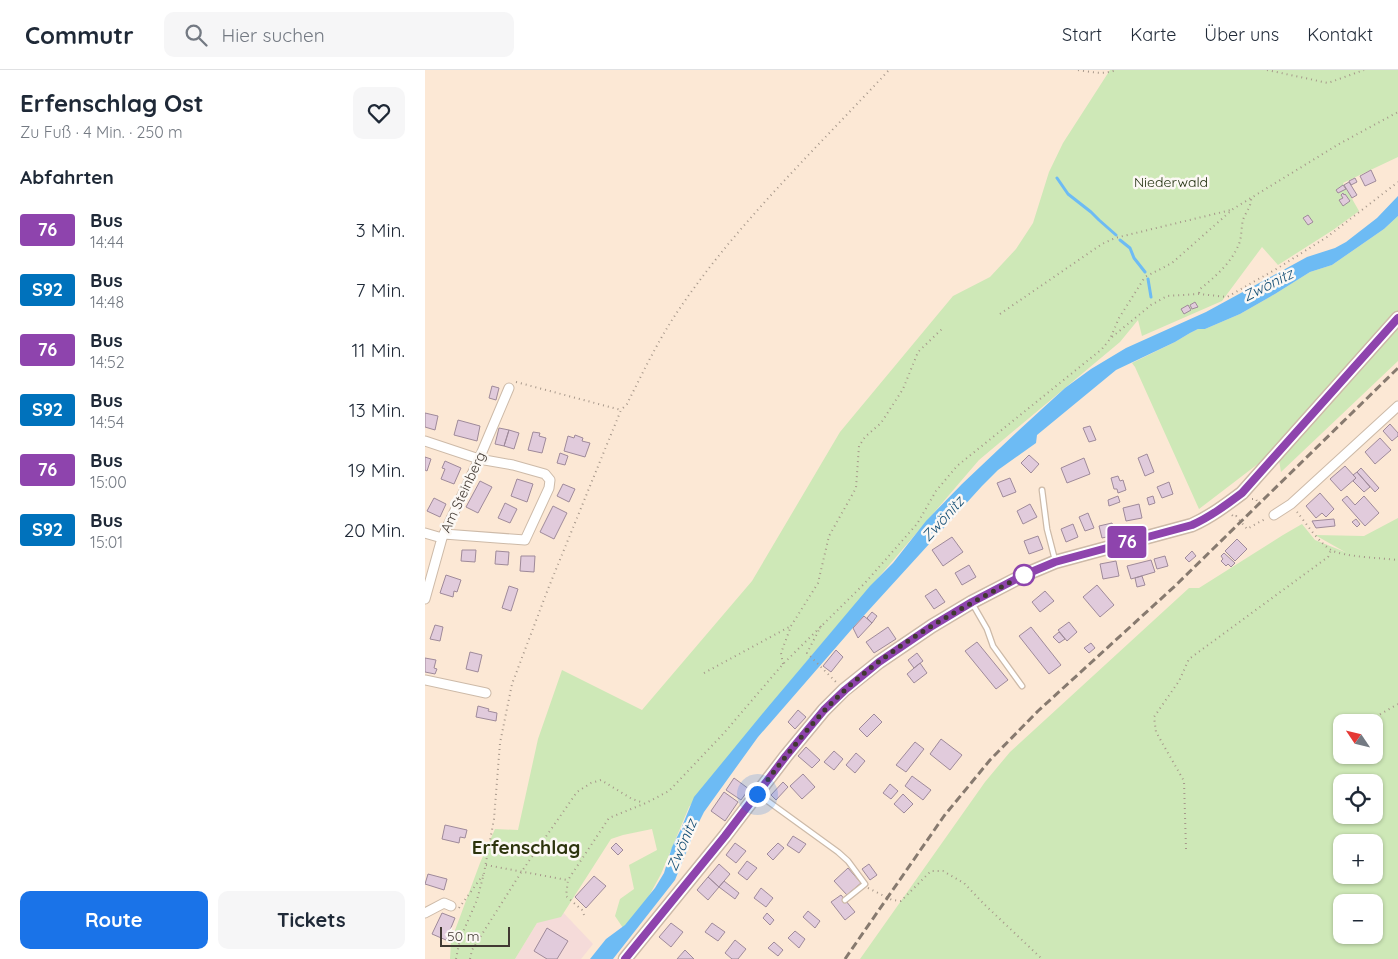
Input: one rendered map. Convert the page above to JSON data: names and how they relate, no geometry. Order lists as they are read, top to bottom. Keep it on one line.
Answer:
{"streets":{"street":["Am Steinberg"]},"districts":["Erfenschlag"],"water":["Zwönitz"],"parks":["Niederwald"],"lines":["bus line 76"],"scale_bar":"50 m","north":"top left","page":{"header":"Commutr","search":"Hier suchen","nav":["Start","Karte","Über uns","Kontakt"],"heading":[["Erfenschlag Ost","Zu Fuß · 4 Min. · 250 m"],"Abfahrten"],"on_map":"76","list":[{"mark":"76","name":"Bus","note":"14:44","value":"3 Min."},{"mark":"S92","name":"Bus","note":"14:48","value":"7 Min."},{"mark":"76","name":"Bus","note":"14:52","value":"11 Min."},{"mark":"S92","name":"Bus","note":"14:54","value":"13 Min."},{"mark":"76","name":"Bus","note":"15:00","value":"19 Min."},{"mark":"S92","name":"Bus","note":"15:01","value":"20 Min."}],"map_buttons":["+","−"],"buttons":["Route","Tickets"],"scale":"50 m"}}
